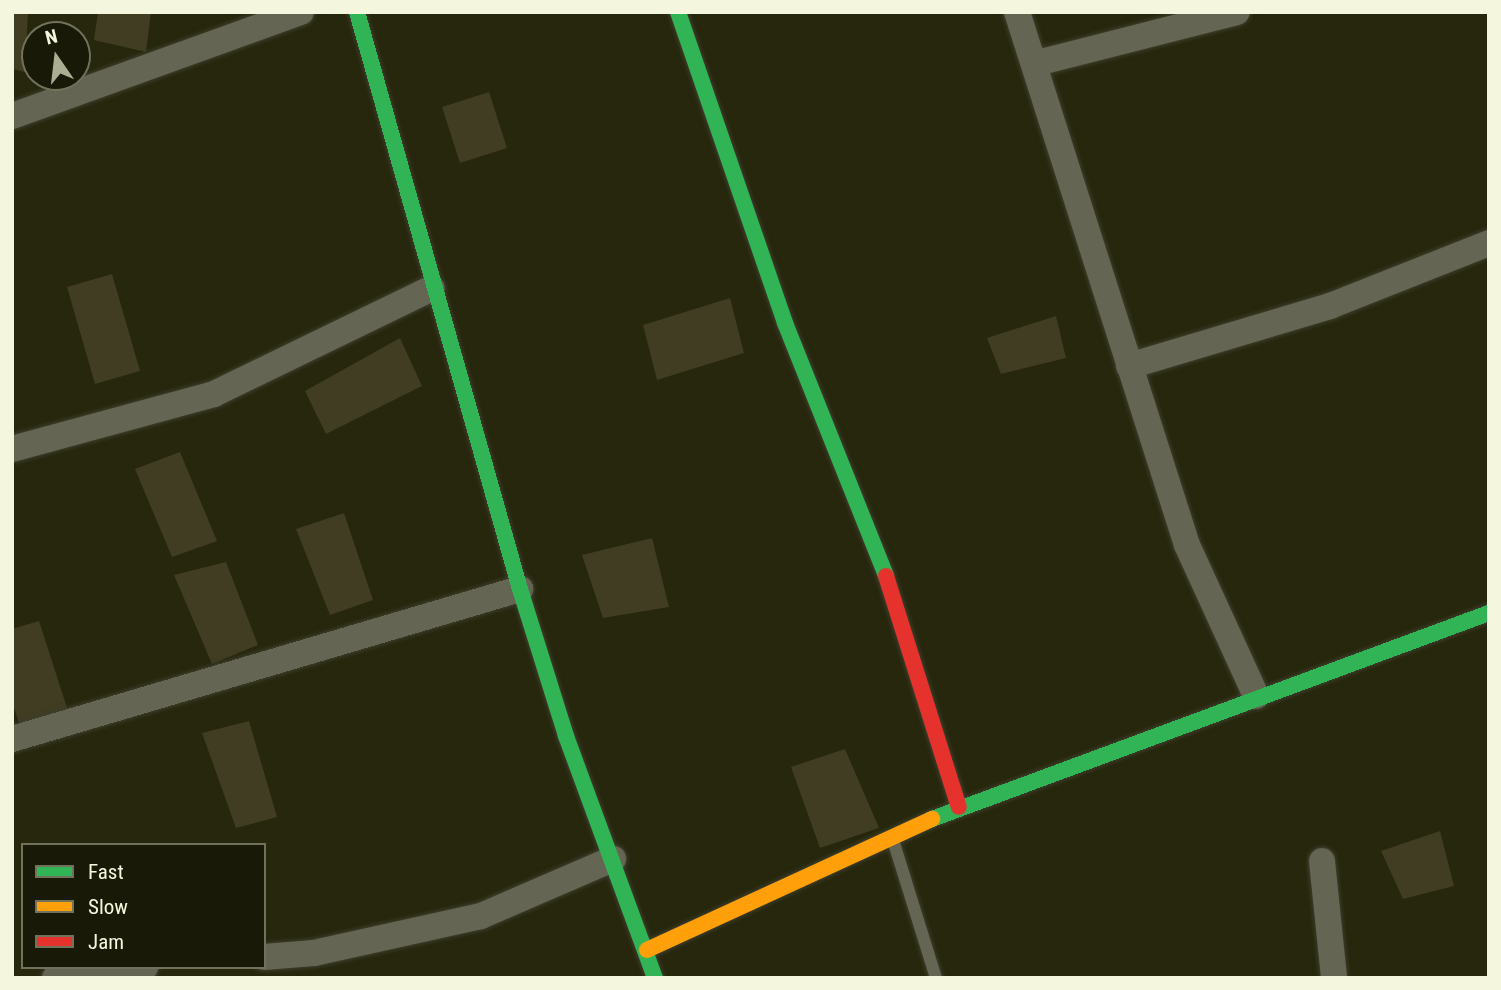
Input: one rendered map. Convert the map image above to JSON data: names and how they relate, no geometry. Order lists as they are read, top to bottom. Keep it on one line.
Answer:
{"legend":["Fast","Slow","Jam"],"north":"top"}
